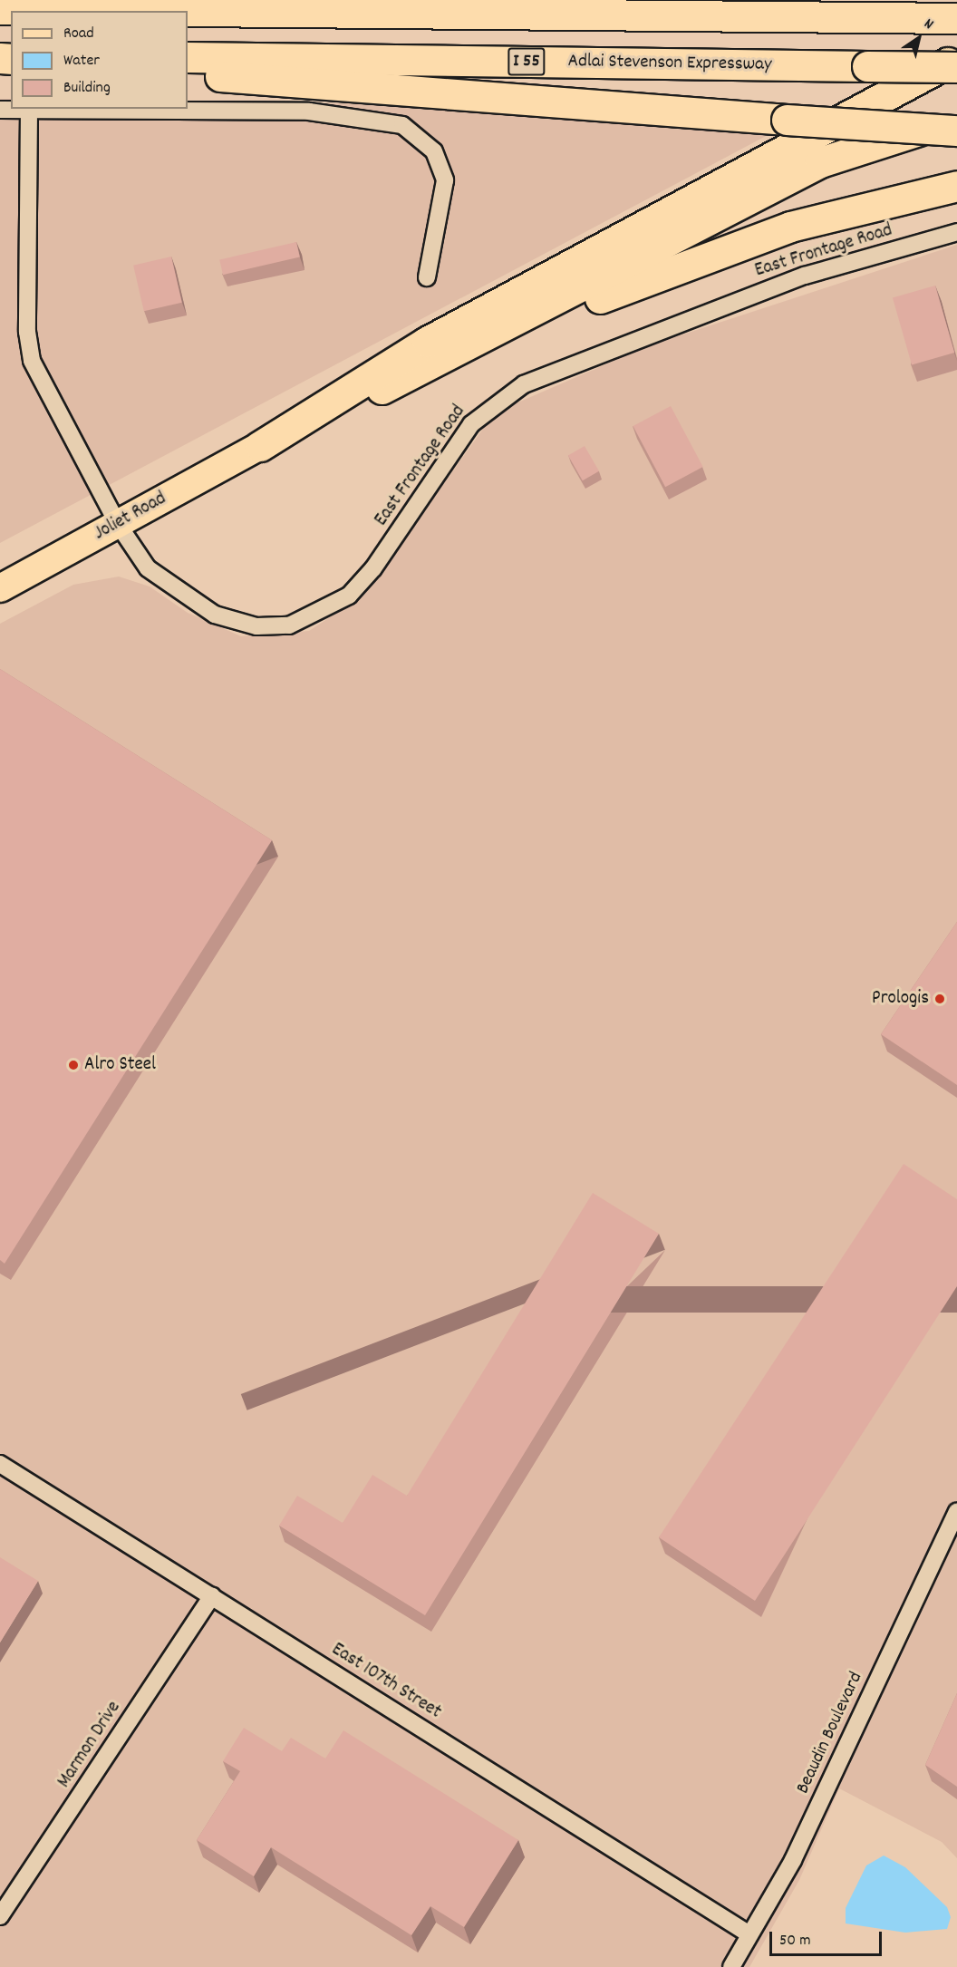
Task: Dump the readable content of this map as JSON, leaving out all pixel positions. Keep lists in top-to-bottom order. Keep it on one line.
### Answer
{"streets":{"highway":["I 55","Adlai Stevenson Expressway"],"main road":["Joliet Road"],"street":["East Frontage Road","East 107th Street","Beaudin Boulevard","Marmon Drive"]},"crossings":[["East Frontage Road","Joliet Road"],["East 107th Street","Beaudin Boulevard"],["East 107th Street","Marmon Drive"]],"places":["Prologis","Alro Steel"],"legend":["Road","Water","Building"],"scale_bar":"50 m","north":"top right"}
